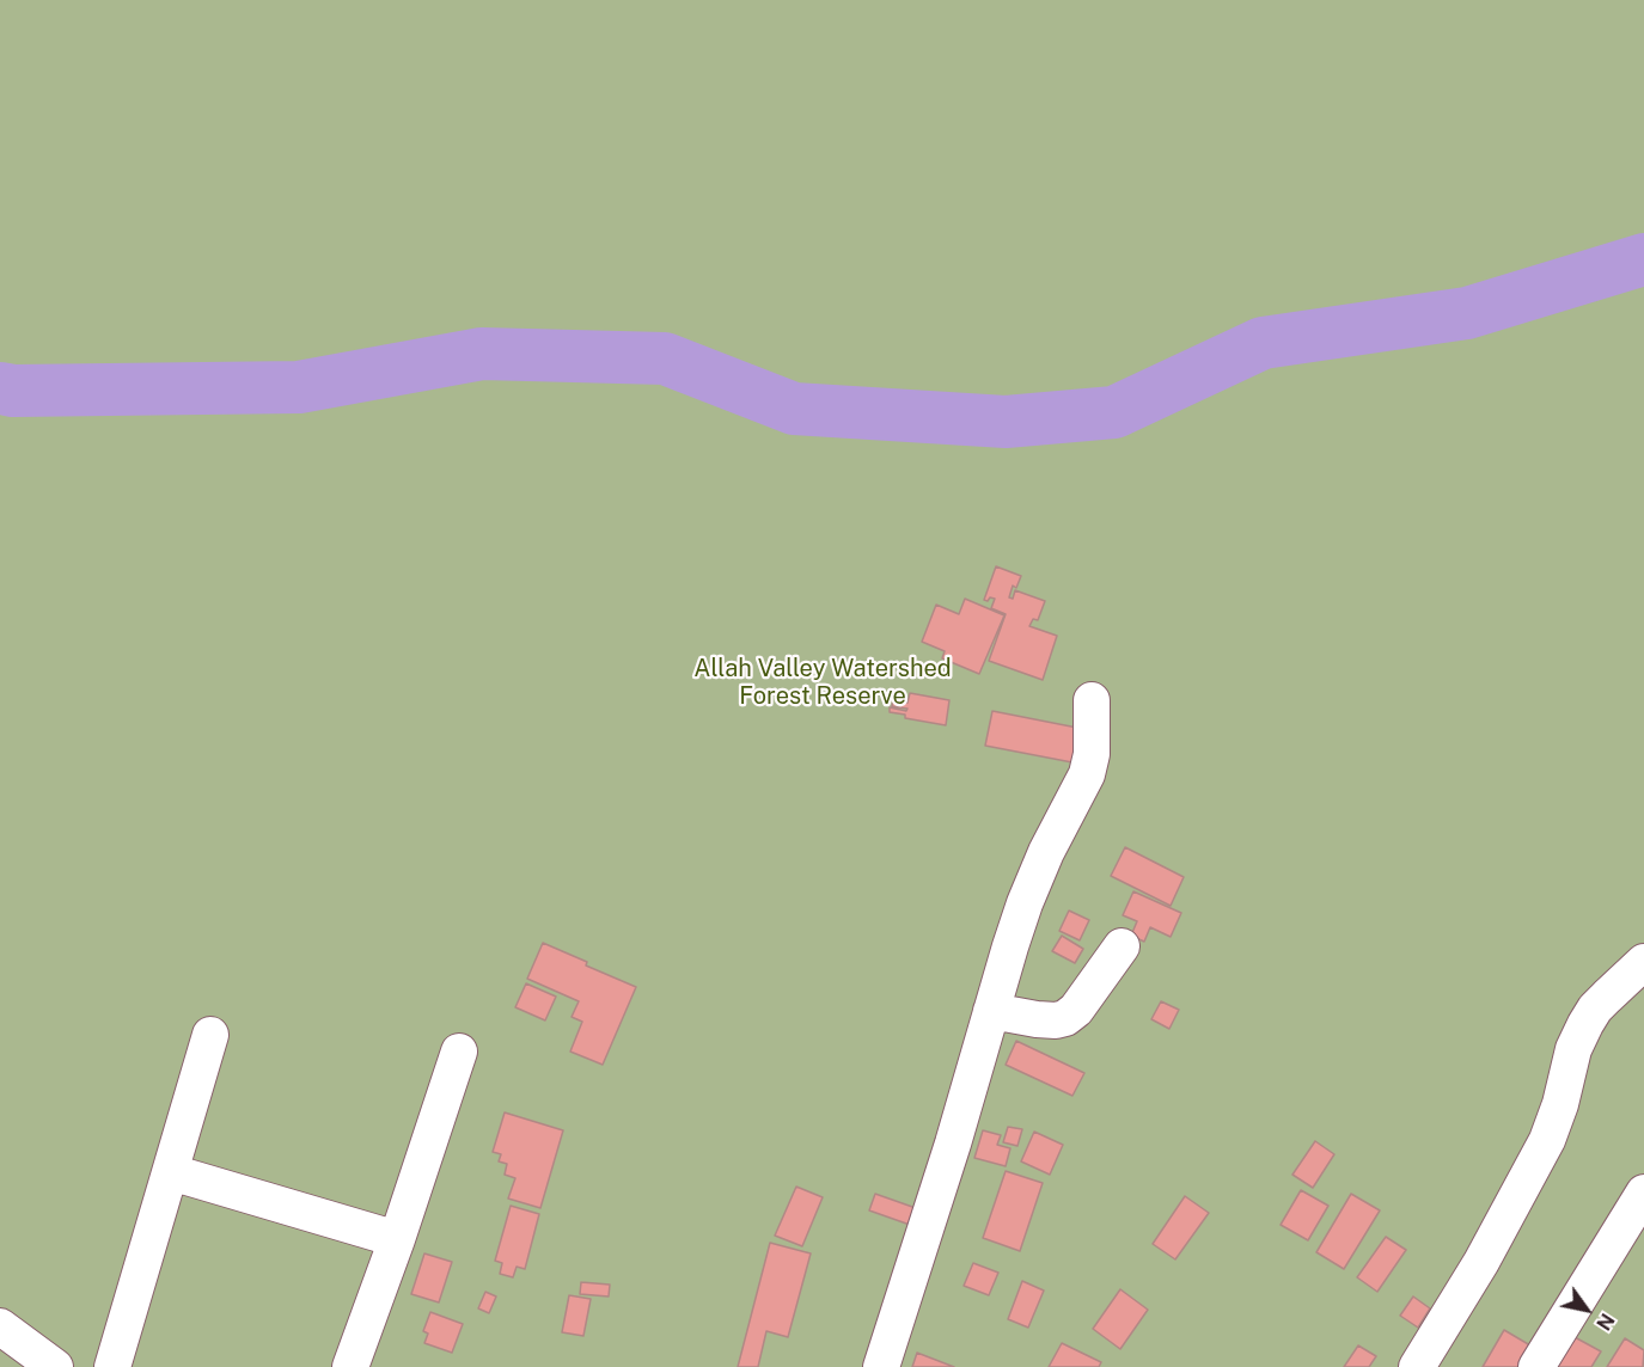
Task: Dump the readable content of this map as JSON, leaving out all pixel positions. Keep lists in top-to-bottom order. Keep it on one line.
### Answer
{"parks":["Allah Valley Watershed Forest Reserve"],"north":"bottom right"}
